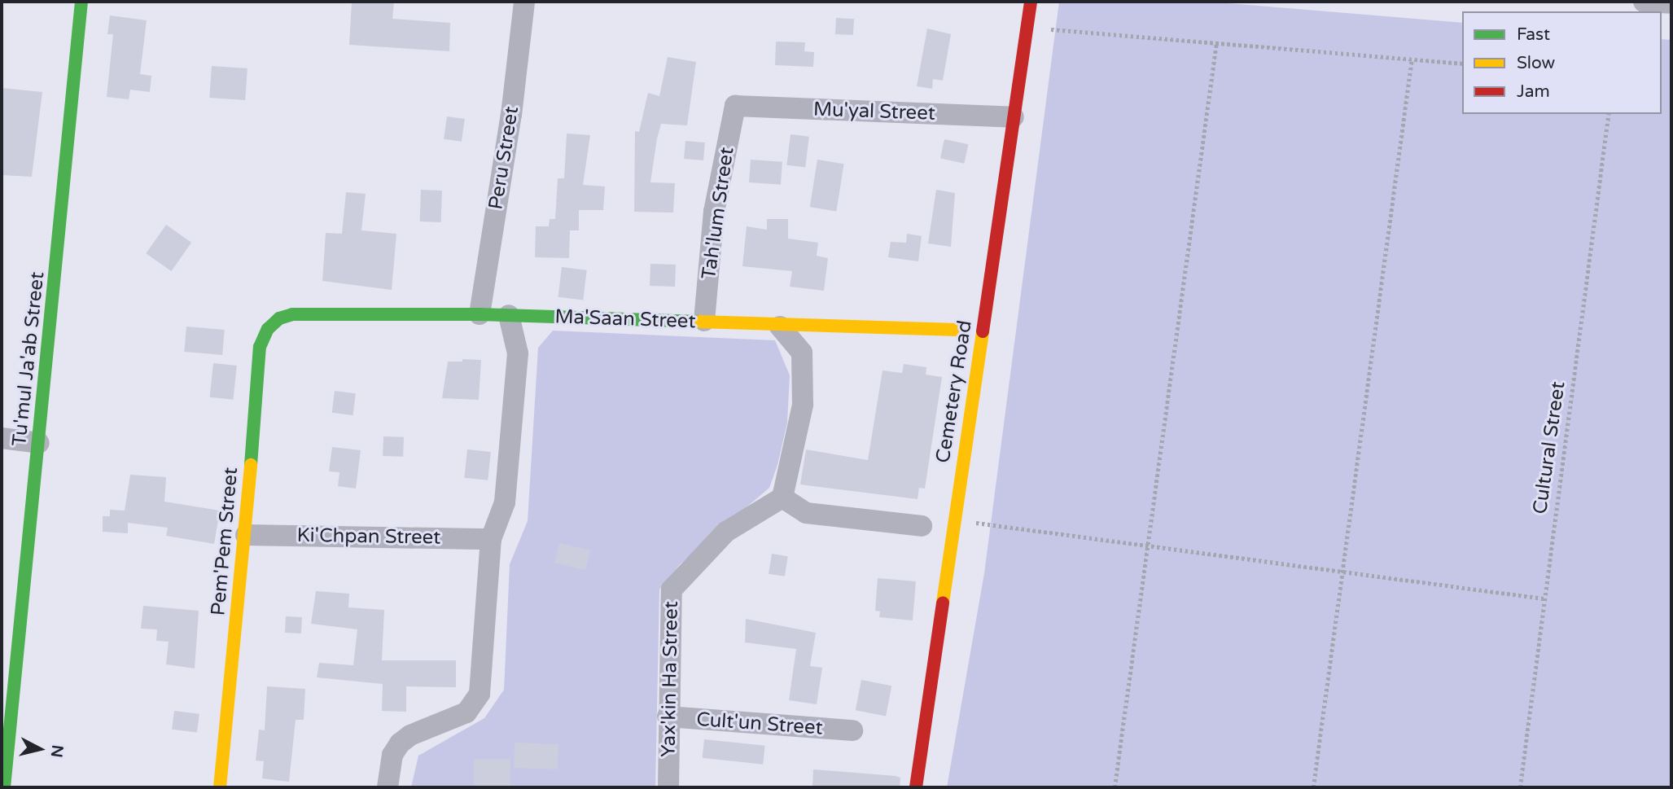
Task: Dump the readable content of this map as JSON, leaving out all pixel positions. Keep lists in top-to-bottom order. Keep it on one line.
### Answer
{"streets":{"street":["Mu'yal Street","Peru Street","Tah'lum Street","Ma'Saan Street","Tu'mul Ja'ab Street","Cemetery Road","Ki'Chpan Street","Pem'Pem Street","Yax'kin Ha Street","Cult'un Street"],"path":["Cultural Street"]},"crossings":[["Mu'yal Street","Tah'lum Street"],["Mu'yal Street","Cemetery Road"],["Peru Street","Ma'Saan Street"],["Tah'lum Street","Ma'Saan Street"],["Ma'Saan Street","Pem'Pem Street"],["Ki'Chpan Street","Pem'Pem Street"],["Yax'kin Ha Street","Cult'un Street"]],"legend":["Fast","Slow","Jam"],"north":"right"}
